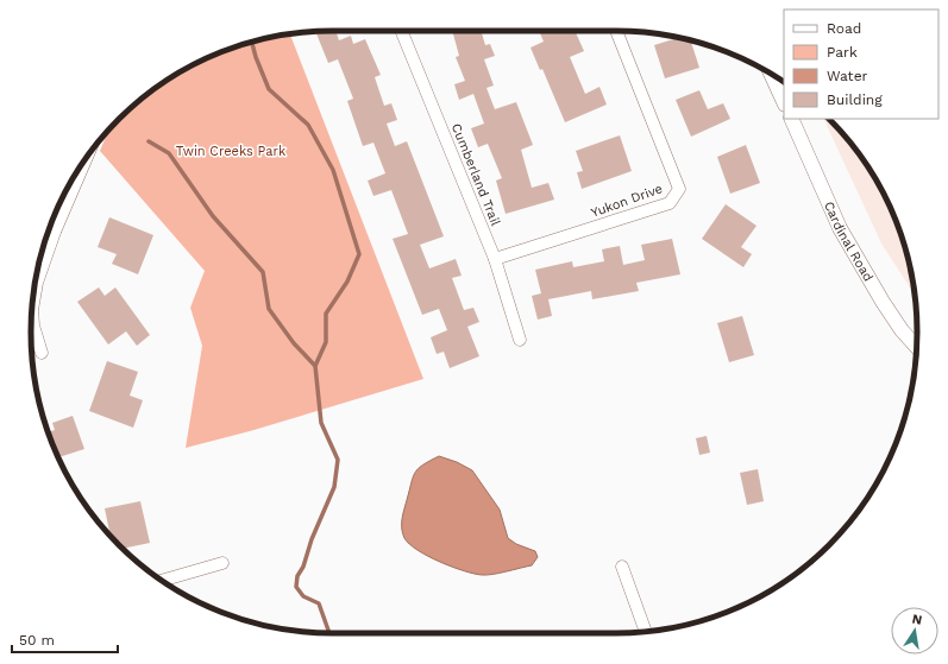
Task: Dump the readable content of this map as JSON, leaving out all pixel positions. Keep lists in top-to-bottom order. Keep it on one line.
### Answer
{"streets":{"street":["Cumberland Trail","Yukon Drive","Cardinal Road"]},"crossings":[["Cumberland Trail","Yukon Drive"]],"parks":["Twin Creeks Park"],"legend":["Road","Park","Water","Building"],"scale_bar":"50 m","north":"top"}
